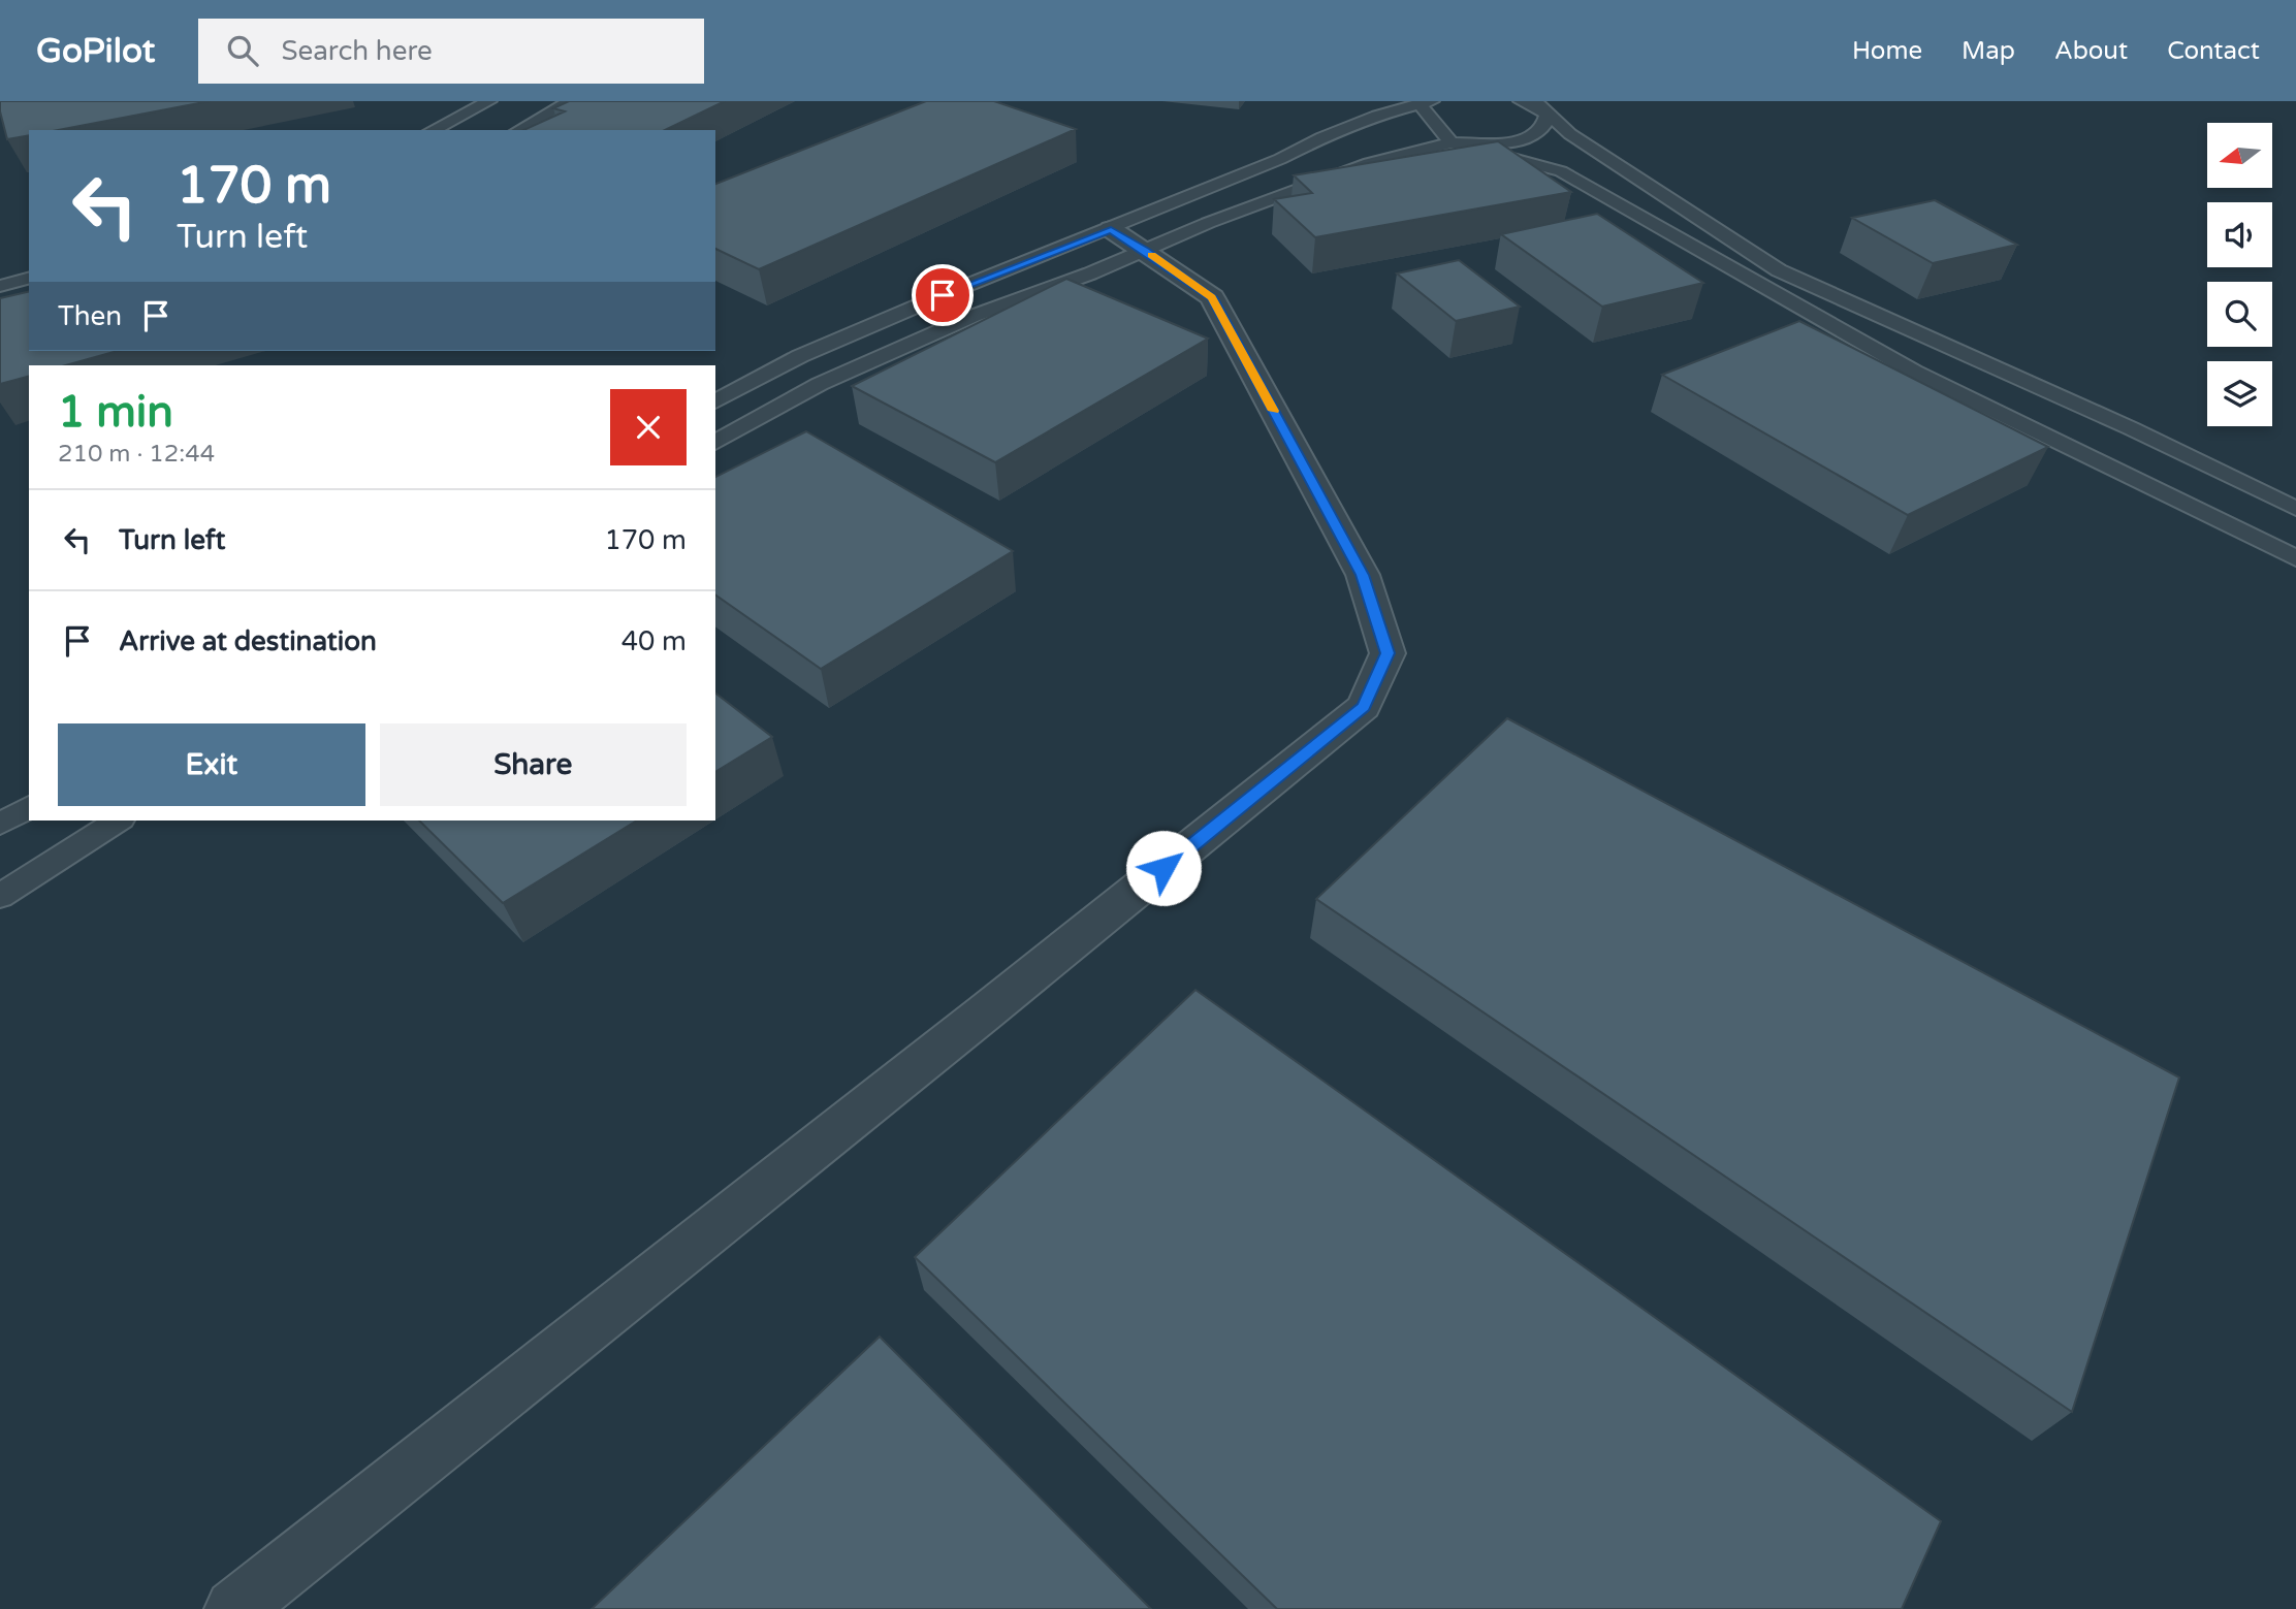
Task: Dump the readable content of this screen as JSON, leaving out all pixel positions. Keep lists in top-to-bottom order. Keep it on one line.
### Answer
{"north":"left","page":{"header":"GoPilot","search":"Search here","nav":["Home","Map","About","Contact"],"turn":["170 m","Turn left"],"then":"Then","heading":["1 min","210 m · 12:44"],"list":[{"name":"Turn left","value":"170 m"},{"name":"Arrive at destination","value":"40 m"}],"buttons":["Exit","Share"]}}
